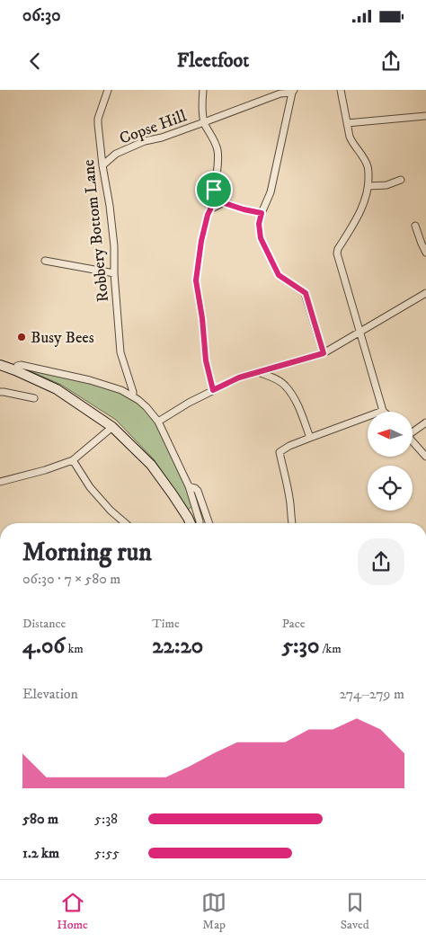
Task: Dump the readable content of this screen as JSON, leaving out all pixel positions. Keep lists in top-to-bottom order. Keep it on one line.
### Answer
{"streets":{"street":["Copse Hill","Robbery Bottom Lane"]},"crossings":[["Copse Hill","Robbery Bottom Lane"]],"places":["Busy Bees"],"north":"left","page":{"status":"06:30","header":"Fleetfoot","heading":["Morning run","06:30 · 7 × 580 m"],"stats":[["Distance","4.06 km"],["Time","22:20"],["Pace","5:30 /km"]],"chart":["Elevation","274–279 m"],"list":[{"name":"580 m","note":"5:38"},{"name":"1.2 km","note":"5:55"}],"tabs":["Home","Map","Saved"]}}
